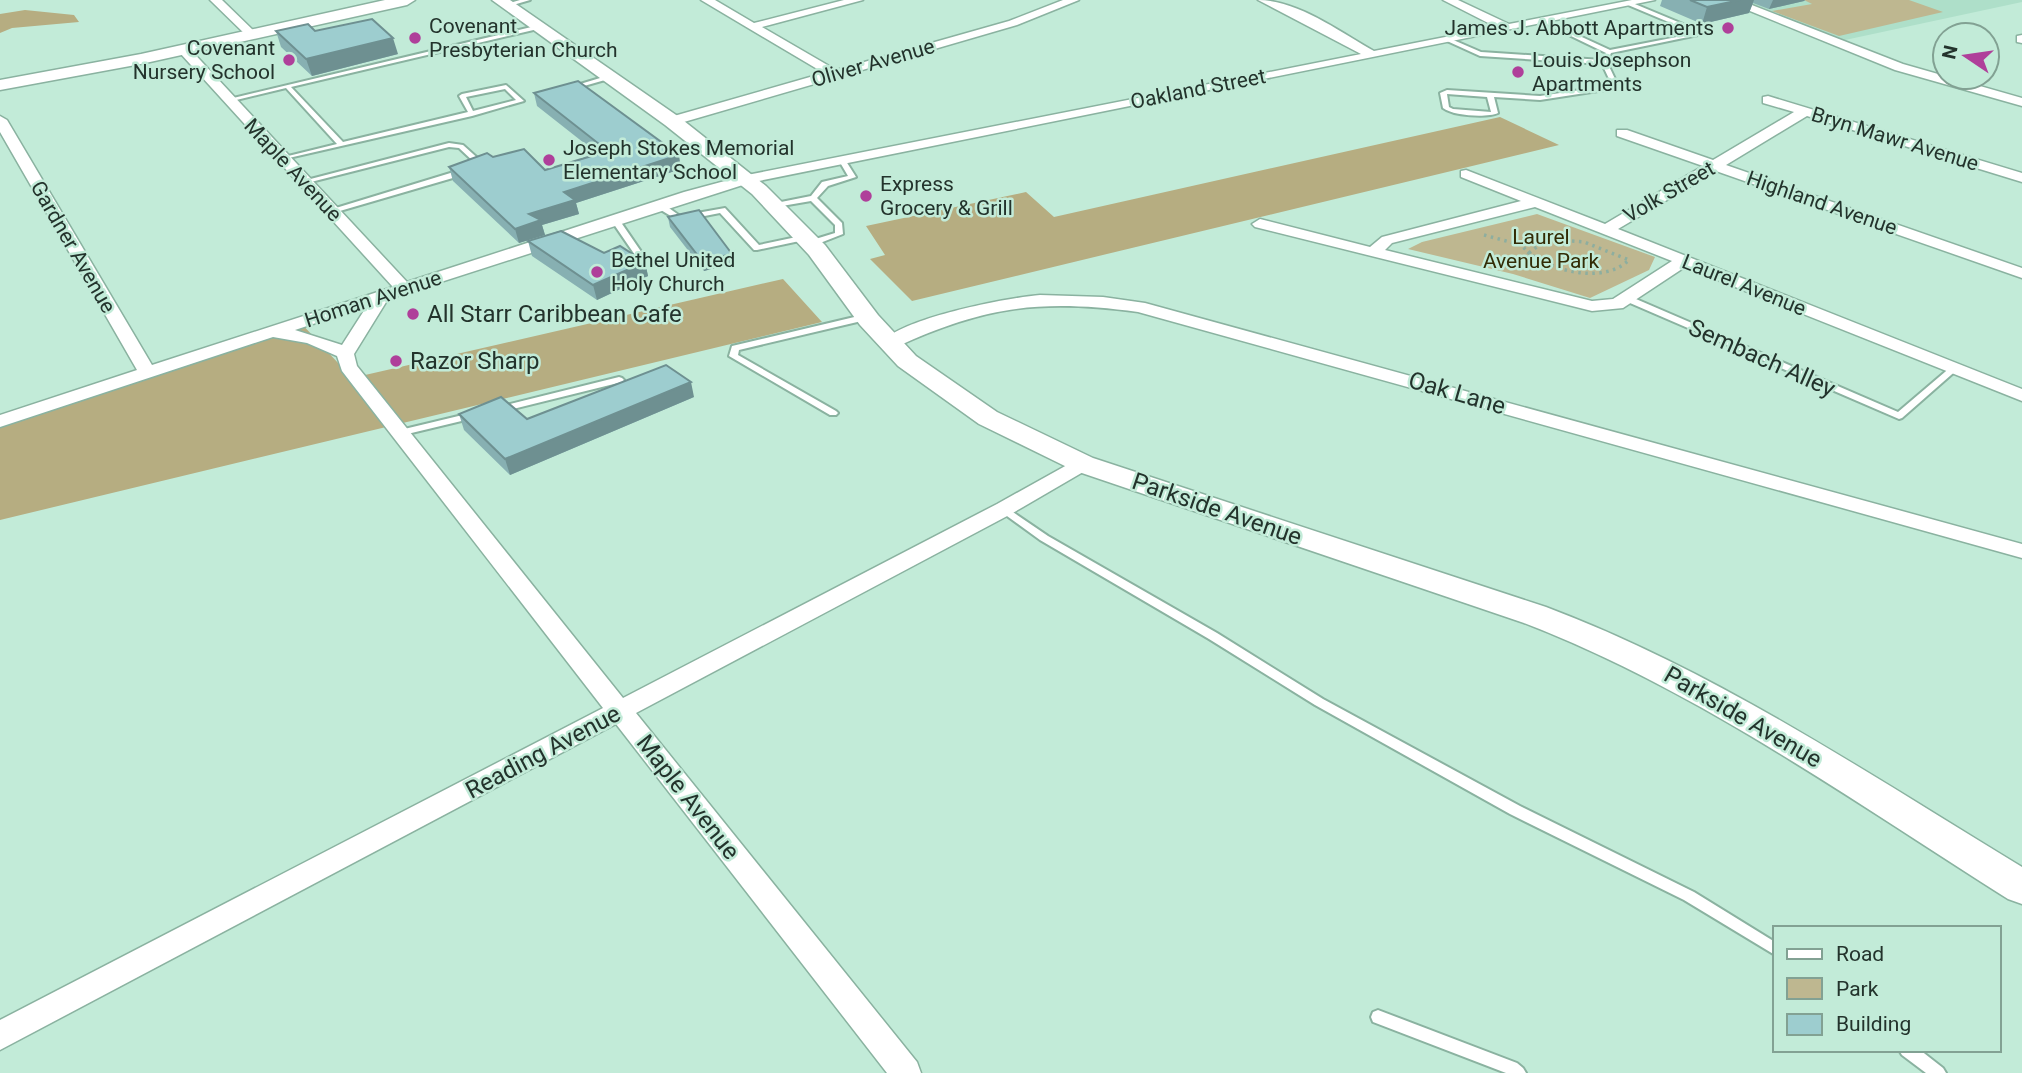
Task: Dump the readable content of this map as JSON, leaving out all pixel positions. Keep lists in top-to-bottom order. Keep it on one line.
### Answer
{"streets":{"main road":["Parkside Avenue"],"street":["Oliver Avenue","Oakland Street","Bryn Mawr Avenue","Maple Avenue","Volk Street","Highland Avenue","Gardner Avenue","Laurel Avenue","Homan Avenue","Oak Lane","Reading Avenue"],"lane":["Sembach Alley"]},"crossings":[["Oliver Avenue","Parkside Avenue"],["Oakland Street","Homan Avenue"],["Oakland Street","Parkside Avenue"],["Bryn Mawr Avenue","Volk Street"],["Maple Avenue","Homan Avenue"],["Maple Avenue","Reading Avenue"],["Volk Street","Highland Avenue"],["Volk Street","Laurel Avenue"],["Gardner Avenue","Homan Avenue"],["Laurel Avenue","Sembach Alley"],["Homan Avenue","Parkside Avenue"],["Oak Lane","Parkside Avenue"],["Parkside Avenue","Reading Avenue"]],"parks":["Laurel Avenue Park"],"places":["James J. Abbott Apartments","Covenant Presbyterian Church","Covenant Nursery School","Louis Josephson Apartments","Joseph Stokes Memorial Elementary School","Express Grocery & Grill","Bethel United Holy Church","All Starr Caribbean Cafe","Razor Sharp"],"legend":["Road","Park","Building"],"north":"left"}
